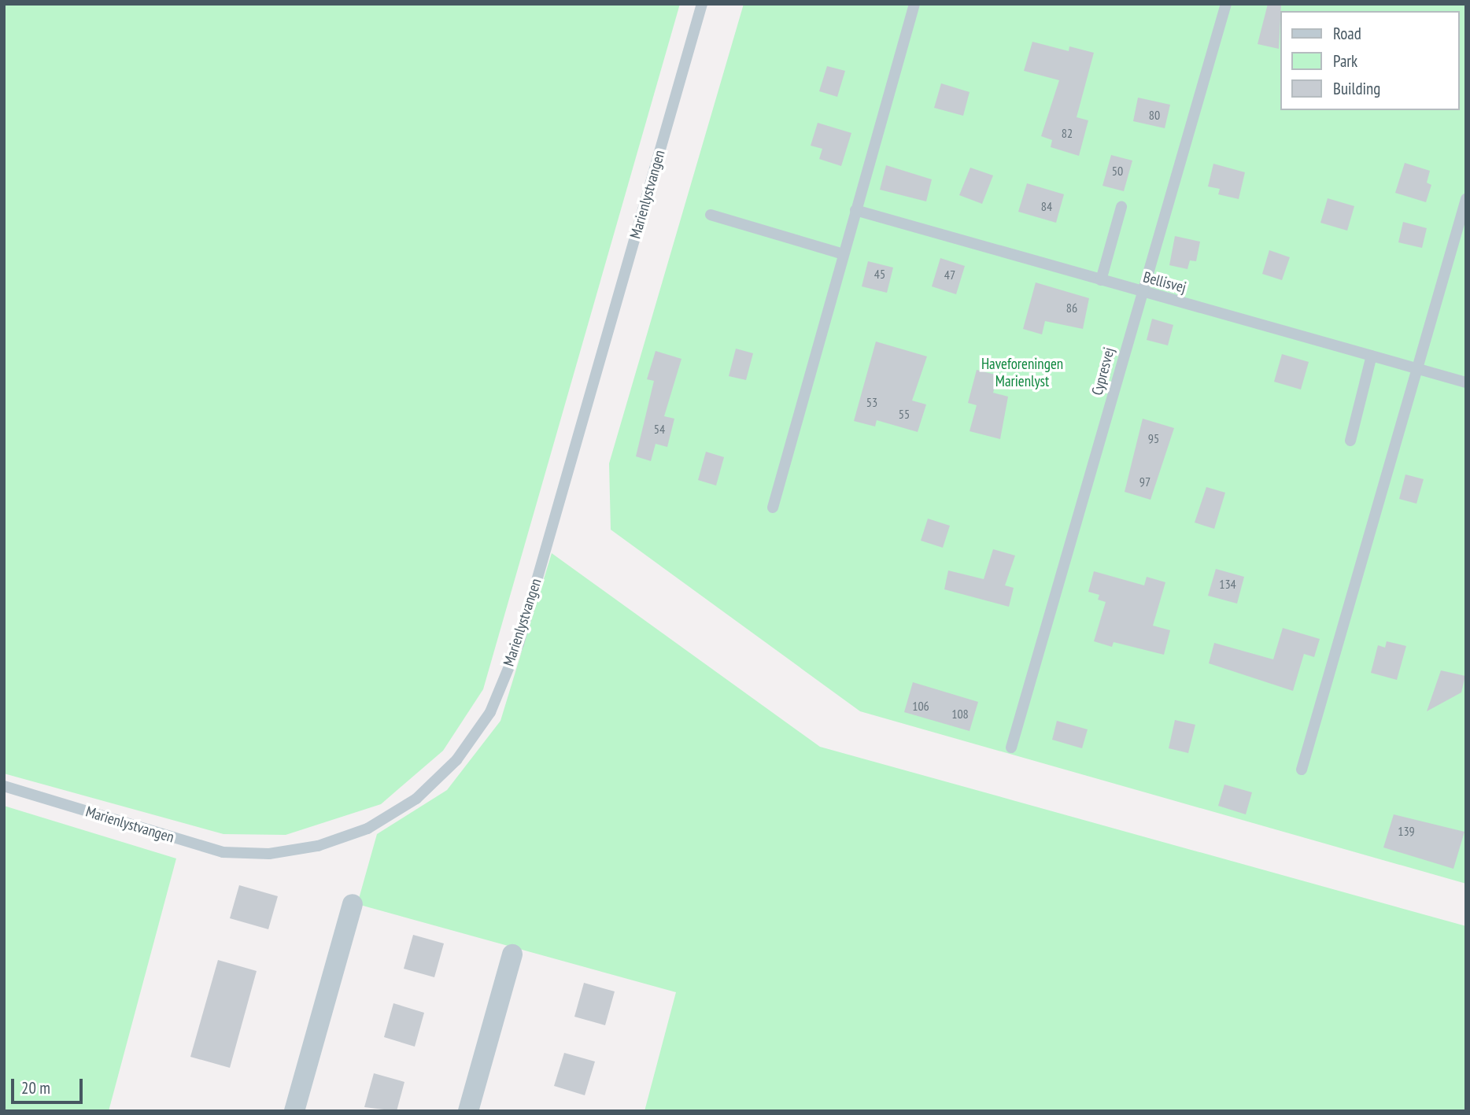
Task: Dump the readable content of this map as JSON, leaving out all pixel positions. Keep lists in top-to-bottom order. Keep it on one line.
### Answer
{"streets":{"lane":["Marienlystvangen","Bellisvej","Cypresvej"]},"crossings":[["Bellisvej","Cypresvej"]],"parks":["Haveforeningen Marienlyst"],"house_numbers":["80","82","50","84","45","47","86","53","55","54","95","97","134","106","108","139"],"legend":["Road","Park","Building"],"scale_bar":"20 m"}
